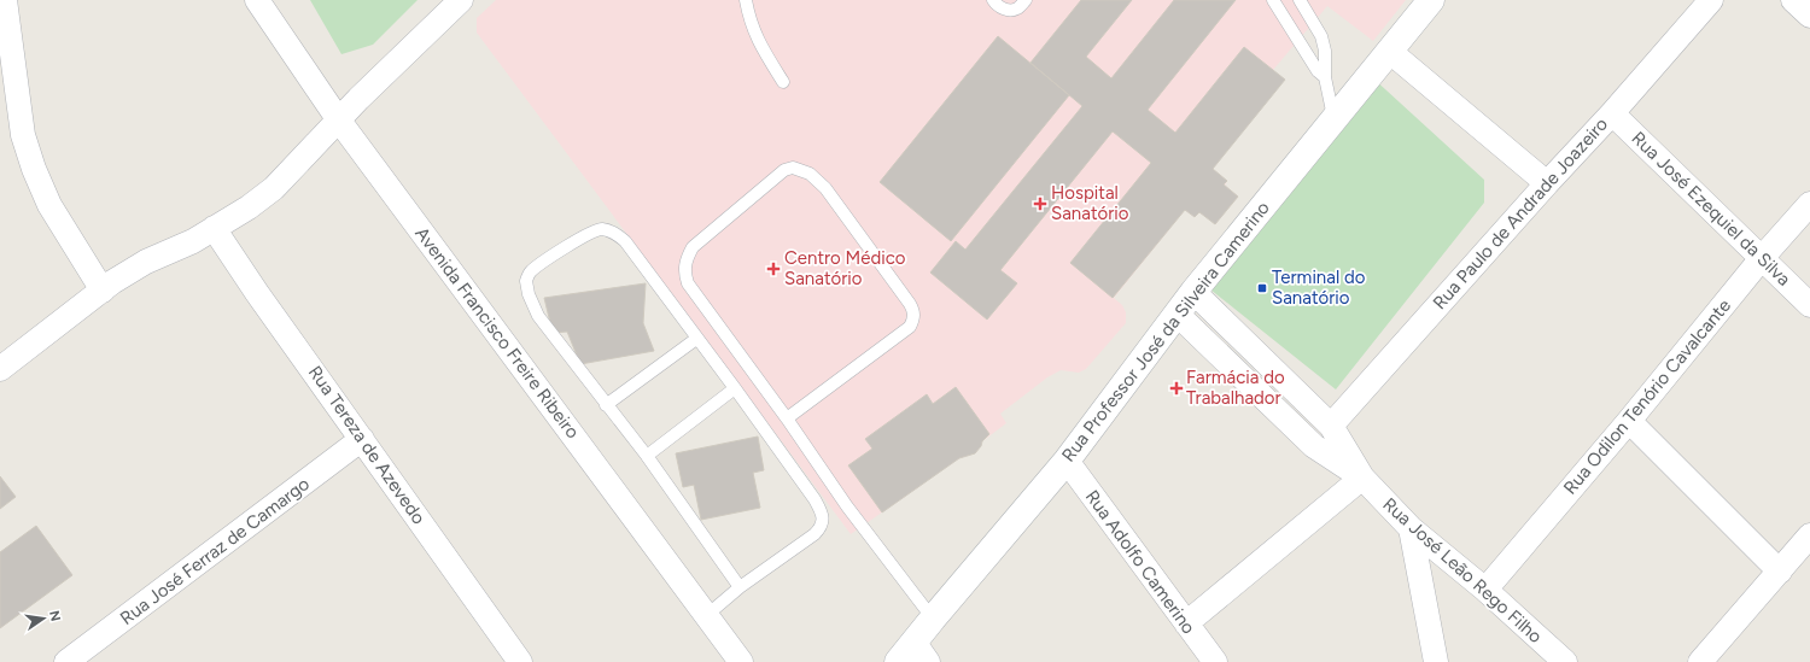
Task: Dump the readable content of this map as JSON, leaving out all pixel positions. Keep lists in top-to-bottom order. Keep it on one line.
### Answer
{"streets":{"street":["Rua José Ezequiel da Silva","Rua Paulo de Andrade Joazeiro","Rua Professor José da Silveira Camerino","Avenida Francisco Freire Ribeiro","Rua Odilon Tenório Cavalcante","Rua Tereza de Azevedo","Rua José Ferraz de Camargo","Rua Adolfo Camerino","Rua José Leão Rego Filho"]},"crossings":[["Rua José Ezequiel da Silva","Rua Paulo de Andrade Joazeiro"],["Rua José Ezequiel da Silva","Rua Odilon Tenório Cavalcante"],["Rua Paulo de Andrade Joazeiro","Rua José Leão Rego Filho"],["Rua Professor José da Silveira Camerino","Rua Adolfo Camerino"],["Rua Professor José da Silveira Camerino","Rua José Leão Rego Filho"],["Rua Odilon Tenório Cavalcante","Rua José Leão Rego Filho"],["Rua Tereza de Azevedo","Rua José Ferraz de Camargo"]],"places":{"health":["Hospital Sanatório","Centro Médico Sanatório","Farmácia do Trabalhador"],"transit":["Terminal do Sanatório"]},"north":"right"}
